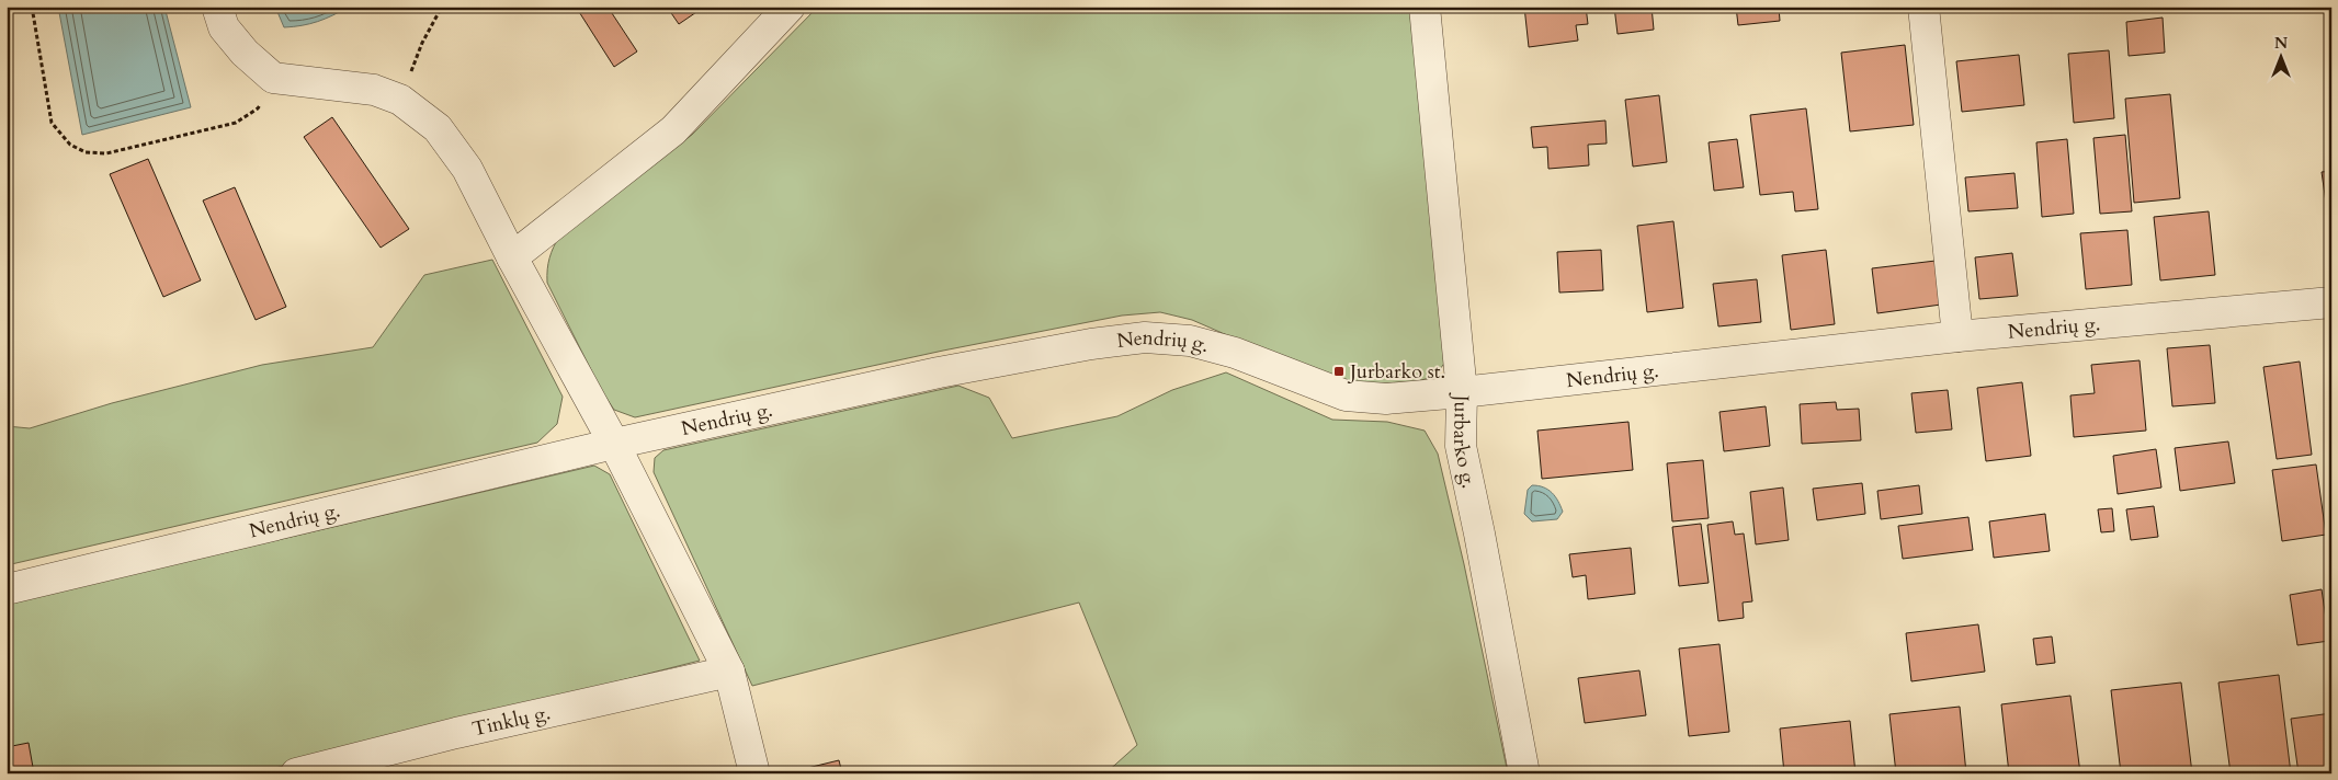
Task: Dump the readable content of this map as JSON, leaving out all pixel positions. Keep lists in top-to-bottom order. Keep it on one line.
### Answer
{"streets":{"street":["Nendrių g.","Jurbarko g.","Tinklų g."]},"crossings":[["Nendrių g.","Jurbarko g."]],"places":{"transit":["Jurbarko st."]},"north":"top"}
